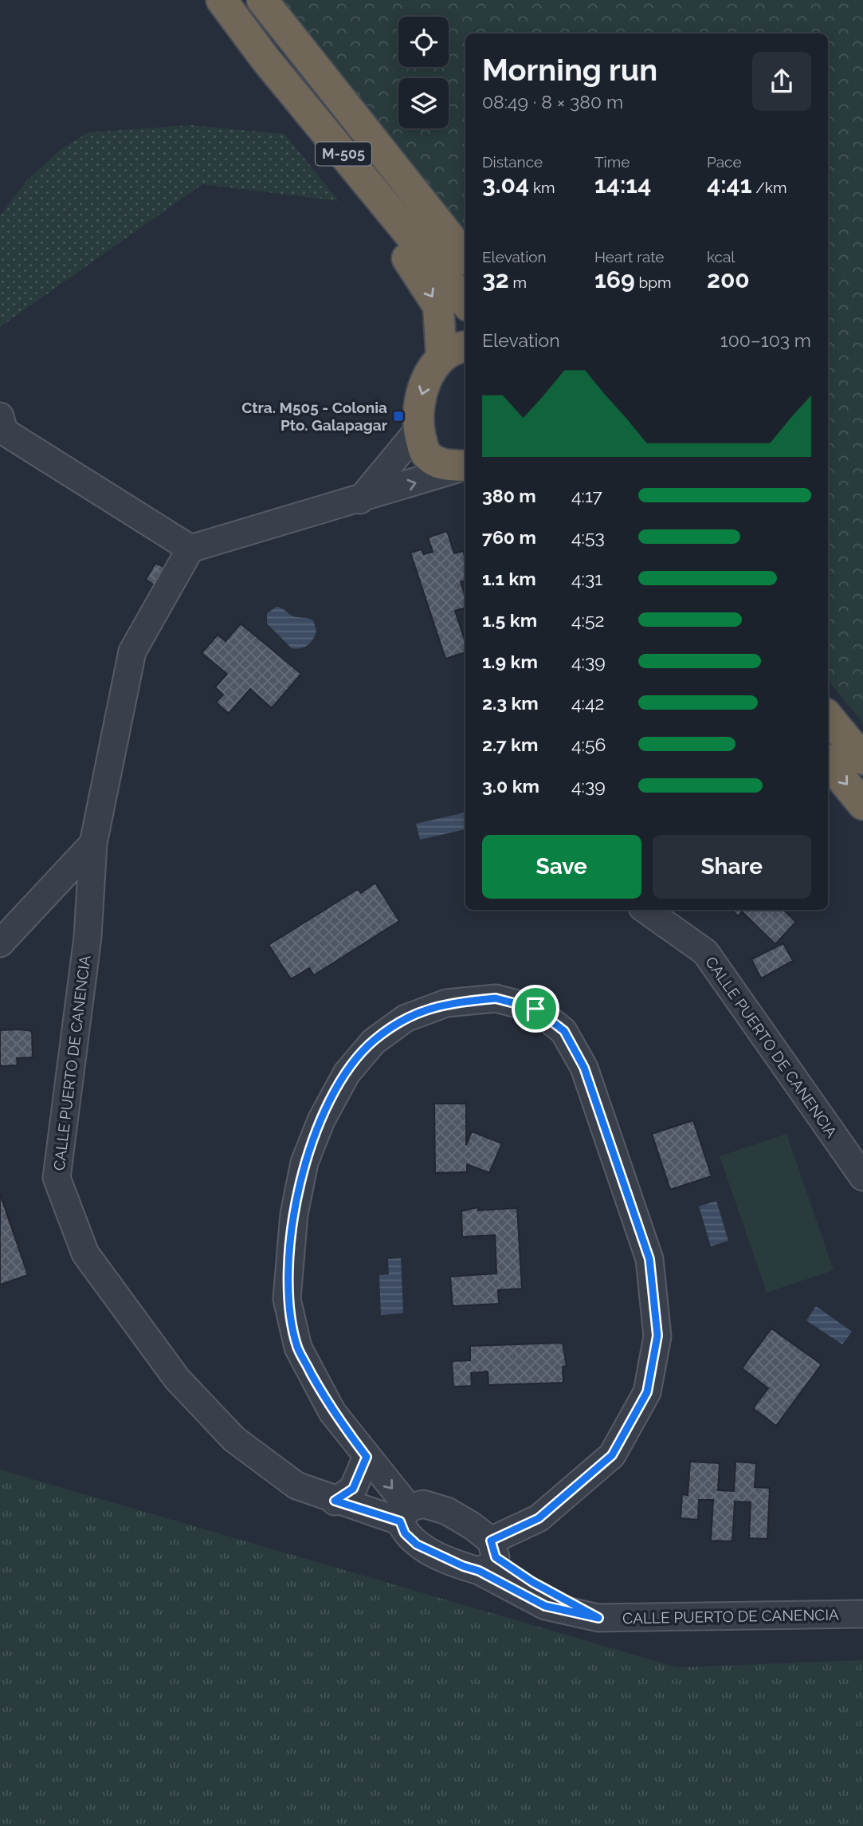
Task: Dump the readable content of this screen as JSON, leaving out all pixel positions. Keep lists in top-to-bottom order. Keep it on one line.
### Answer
{"streets":{"highway":["M-505"],"street":["CALLE PUERTO DE CANENCIA"]},"places":{"transit":["Ctra. M505 - Colonia Pto. Galapagar"]},"page":{"heading":["Morning run","08:49 · 8 × 380 m"],"stats":[["Distance","3.04 km"],["Time","14:14"],["Pace","4:41 /km"],["Elevation","32 m"],["Heart rate","169 bpm"],["kcal","200"]],"chart":["Elevation","100–103 m"],"list":[{"name":"380 m","note":"4:17"},{"name":"760 m","note":"4:53"},{"name":"1.1 km","note":"4:31"},{"name":"1.5 km","note":"4:52"},{"name":"1.9 km","note":"4:39"},{"name":"2.3 km","note":"4:42"},{"name":"2.7 km","note":"4:56"},{"name":"3.0 km","note":"4:39"}],"buttons":["Save","Share"]}}
